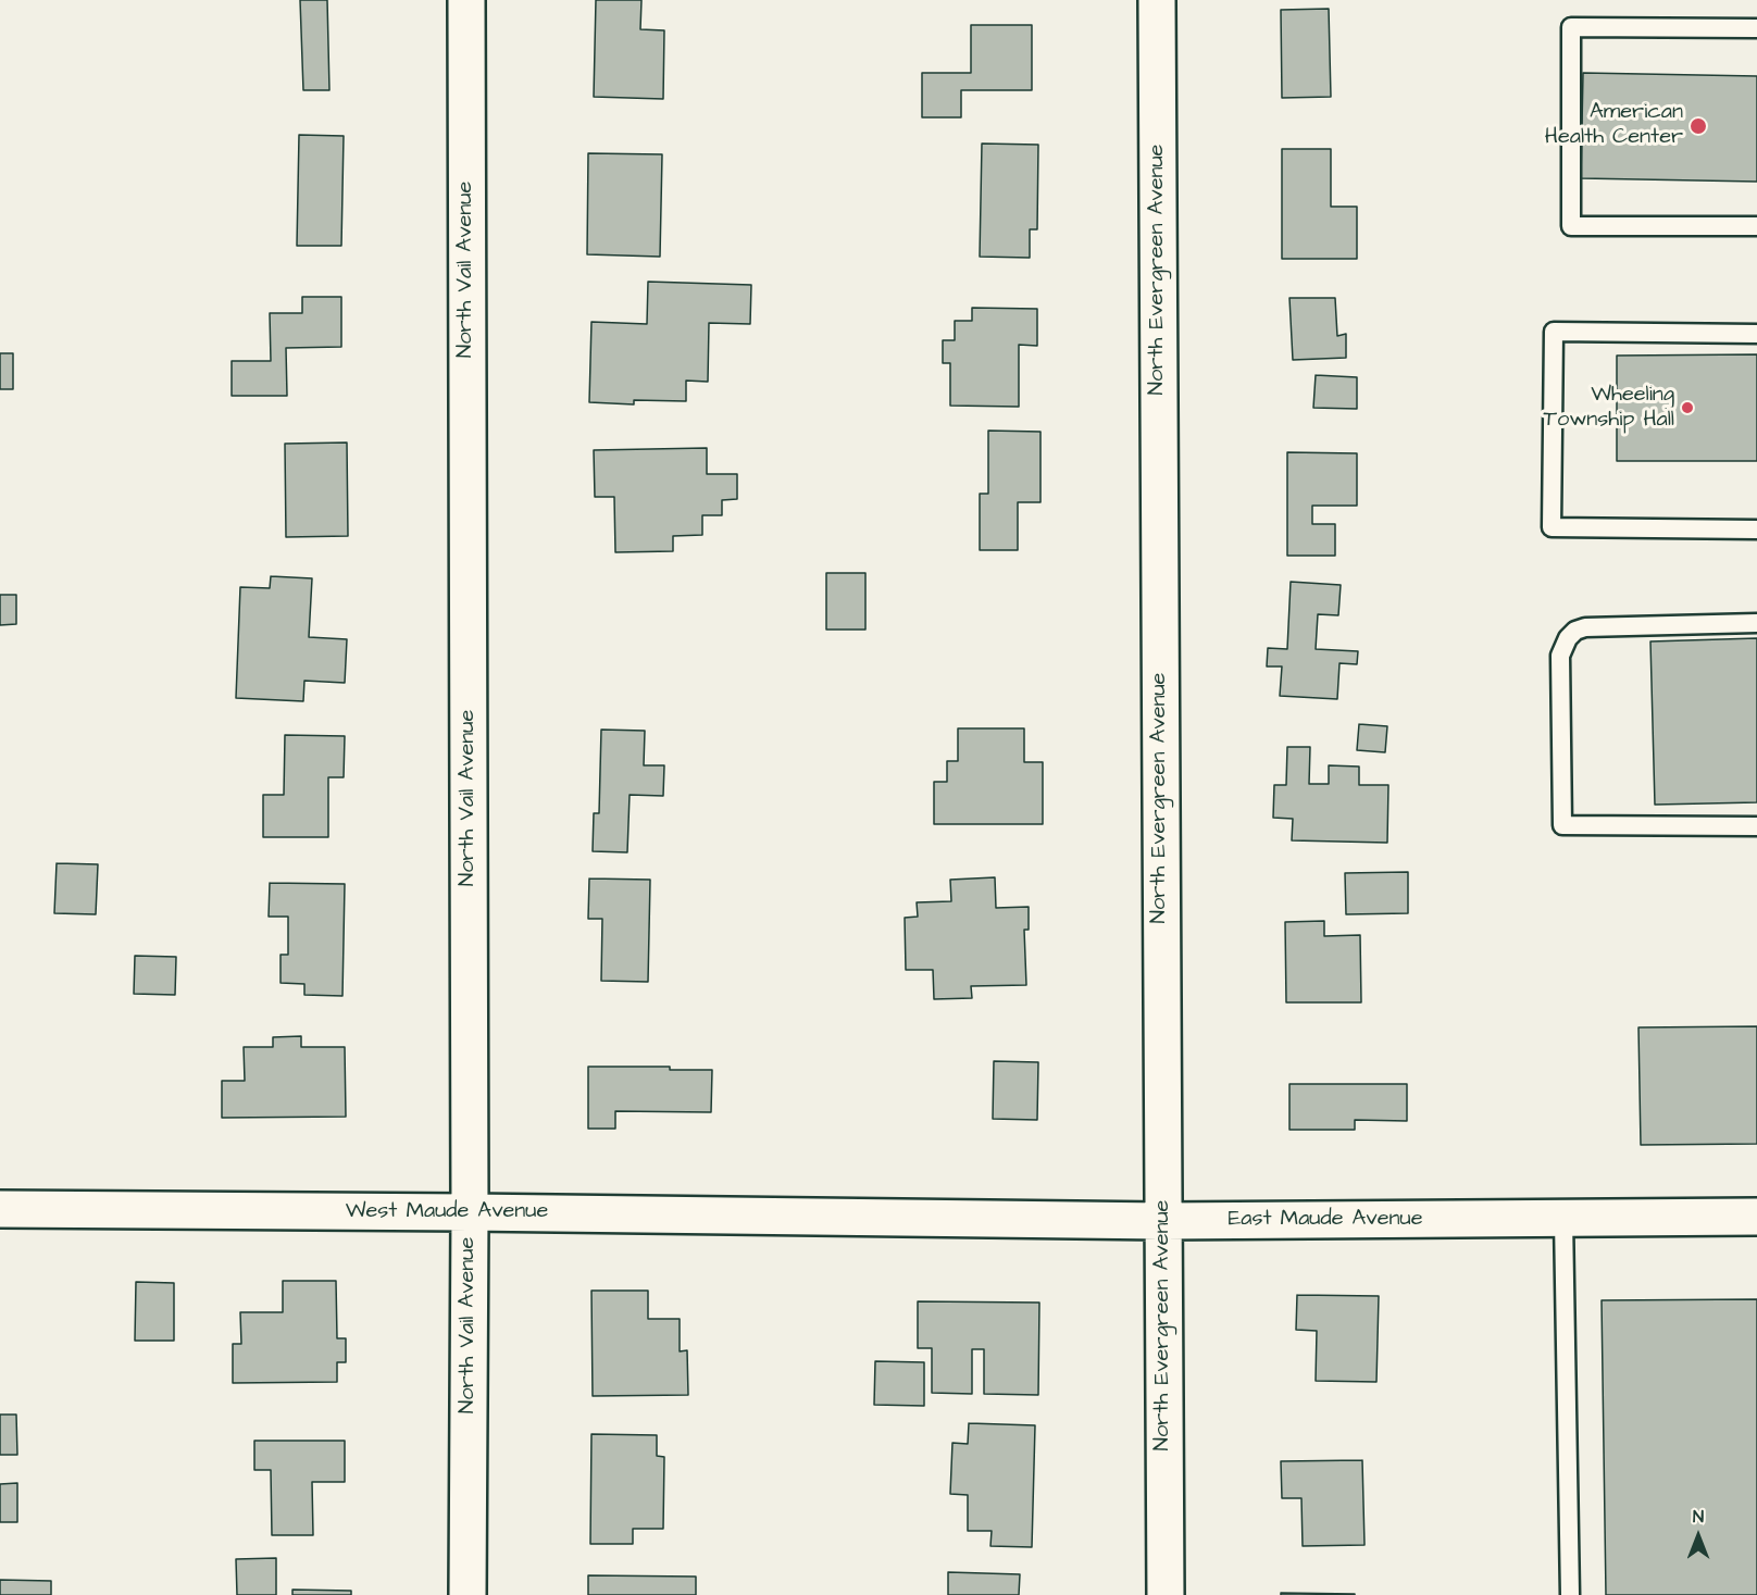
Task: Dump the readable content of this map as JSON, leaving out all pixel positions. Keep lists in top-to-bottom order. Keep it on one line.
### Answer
{"streets":{"street":["North Vail Avenue","North Evergreen Avenue","West Maude Avenue","East Maude Avenue"]},"crossings":[["North Vail Avenue","West Maude Avenue"],["North Evergreen Avenue","East Maude Avenue"],["West Maude Avenue","East Maude Avenue"]],"places":["American Health Center","Wheeling Township Hall"],"north":"top"}
